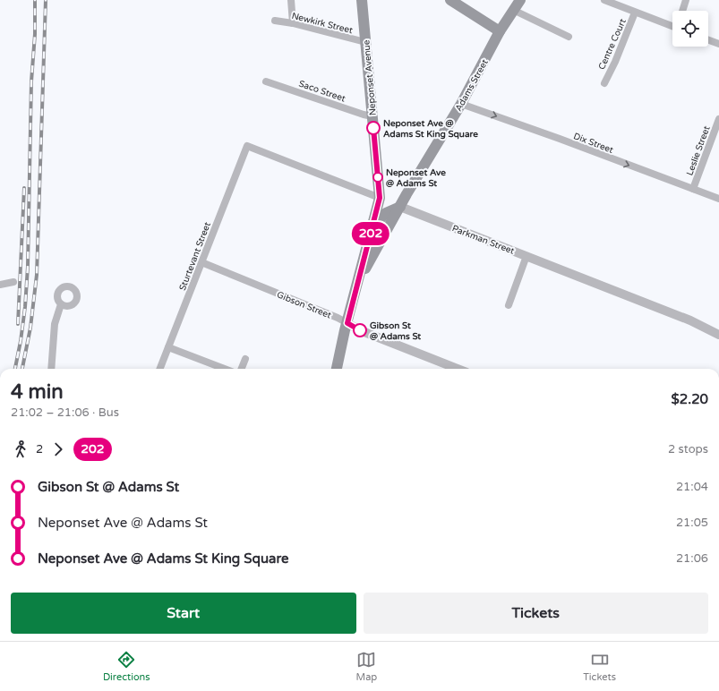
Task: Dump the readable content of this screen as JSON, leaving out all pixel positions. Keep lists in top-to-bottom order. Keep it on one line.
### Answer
{"streets":{"main road":["Neponset Avenue","Adams Street","Parkman Street"],"street":["Newkirk Street","Centre Court","Saco Street","Dix Street","Leslie Street","Sturtevant Street","Gibson Street"]},"crossings":[["Newkirk Street","Neponset Avenue"],["Neponset Avenue","Adams Street"],["Neponset Avenue","Saco Street"],["Neponset Avenue","Parkman Street"],["Adams Street","Dix Street"],["Adams Street","Parkman Street"],["Adams Street","Gibson Street"],["Dix Street","Leslie Street"],["Parkman Street","Sturtevant Street"],["Sturtevant Street","Gibson Street"]],"one_way":["Dix Street"],"places":["Neponset Ave @ Adams St King Square","Neponset Ave @ Adams St","Gibson St @ Adams St"],"lines":["bus line 202"],"page":{"on_map":"202","heading":["4 min","21:02 – 21:06 · Bus","$2.20"],"legs":["2","202","2 stops"],"list":[{"name":"Gibson St @ Adams St","value":"21:04"},{"name":"Neponset Ave @ Adams St","value":"21:05"},{"name":"Neponset Ave @ Adams St King Square","value":"21:06"}],"buttons":["Start","Tickets"],"tabs":["Directions","Map","Tickets"]}}
